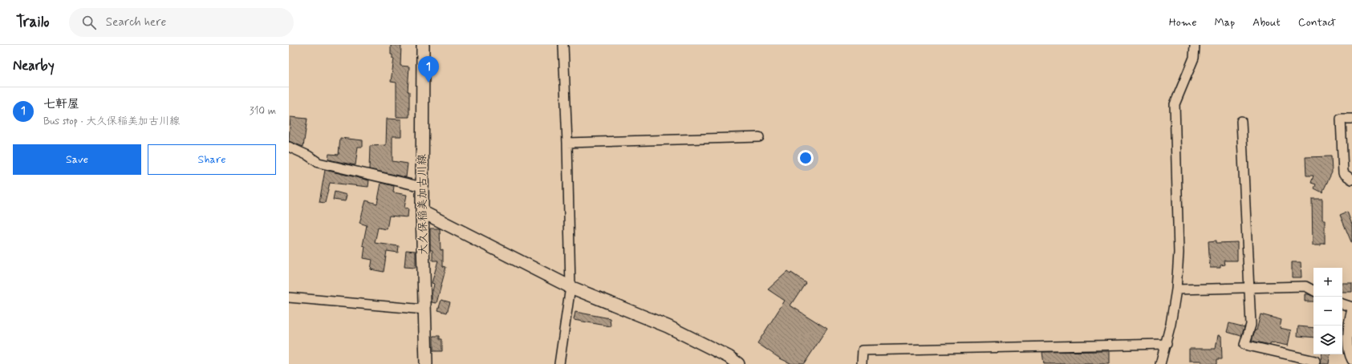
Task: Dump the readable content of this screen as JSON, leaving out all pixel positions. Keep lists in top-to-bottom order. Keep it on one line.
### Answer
{"streets":{"street":["大久保稲美加古川線"]},"page":{"header":"Trailo","search":"Search here","nav":["Home","Map","About","Contact"],"heading":"Nearby","pins":"1","list":[{"mark":"1","name":"七軒屋","note":"Bus stop · 大久保稲美加古川線","value":"310 m"}],"buttons":["Save","Share"],"map_buttons":["+","−"]}}
